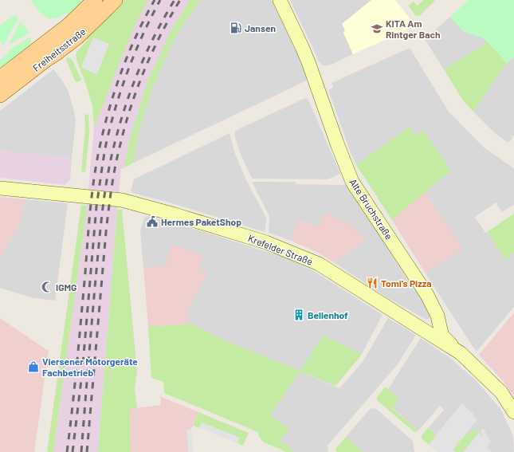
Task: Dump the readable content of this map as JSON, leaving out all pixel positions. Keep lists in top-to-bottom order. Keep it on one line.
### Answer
{"streets":{"main road":["Freiheitsstraße","Alte Bruchstraße","Krefelder Straße"]},"crossings":[["Alte Bruchstraße","Krefelder Straße"]],"places":{"fuel station":["Jansen"],"school or university":["KITA Am Rintger Bach"],"public building":["Hermes PaketShop"],"restaurant":["Tomi's Pizza"],"mosque":["IGMG"],"building":["Bellenhof"],"shop":["Viersener Motorgeräte Fachbetrieb"]}}
